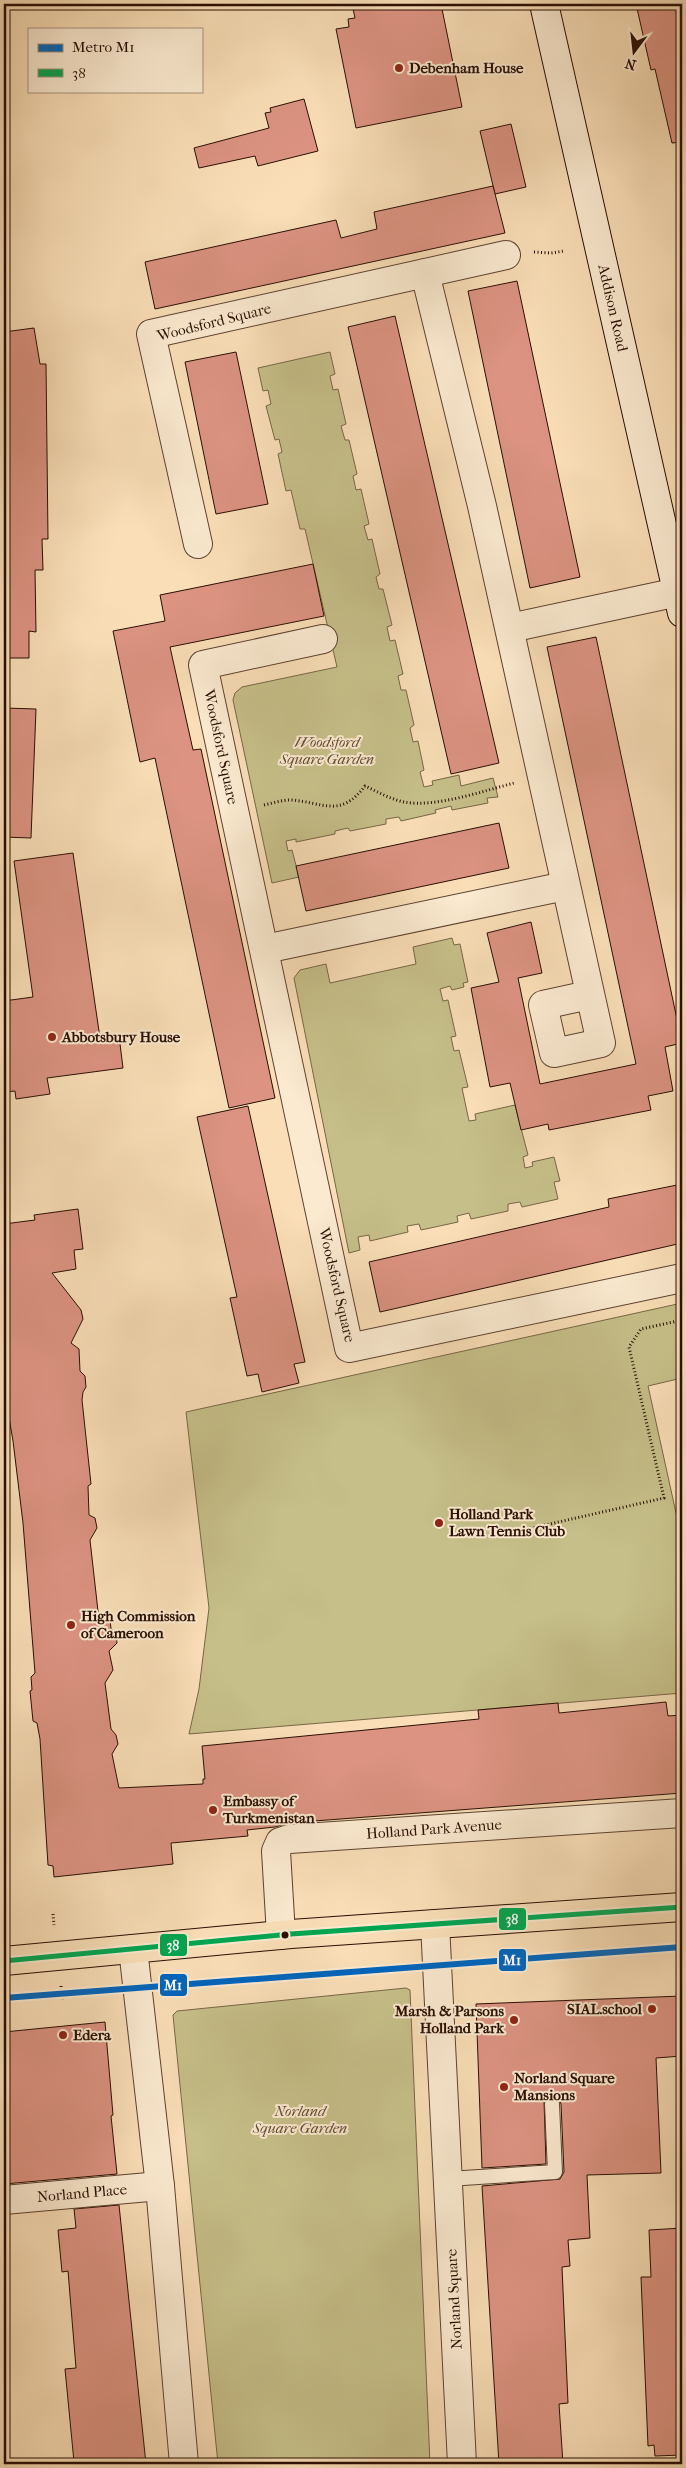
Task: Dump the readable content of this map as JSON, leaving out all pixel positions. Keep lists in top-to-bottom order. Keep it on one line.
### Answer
{"streets":{"street":["Addison Road","Woodsford Square","Holland Park Avenue","Norland Place","Norland Square"]},"parks":["Woodsford Square Garden","Norland Square Garden"],"places":["Debenham House","Abbotsbury House","Holland Park Lawn Tennis Club","High Commission of Cameroon","Embassy of Turkmenistan","SIAL.school","Marsh & Parsons Holland Park","Edera","Norland Square Mansions"],"lines":["transit line 38","metro line M1"],"legend":["Metro M1","38"],"north":"bottom"}
